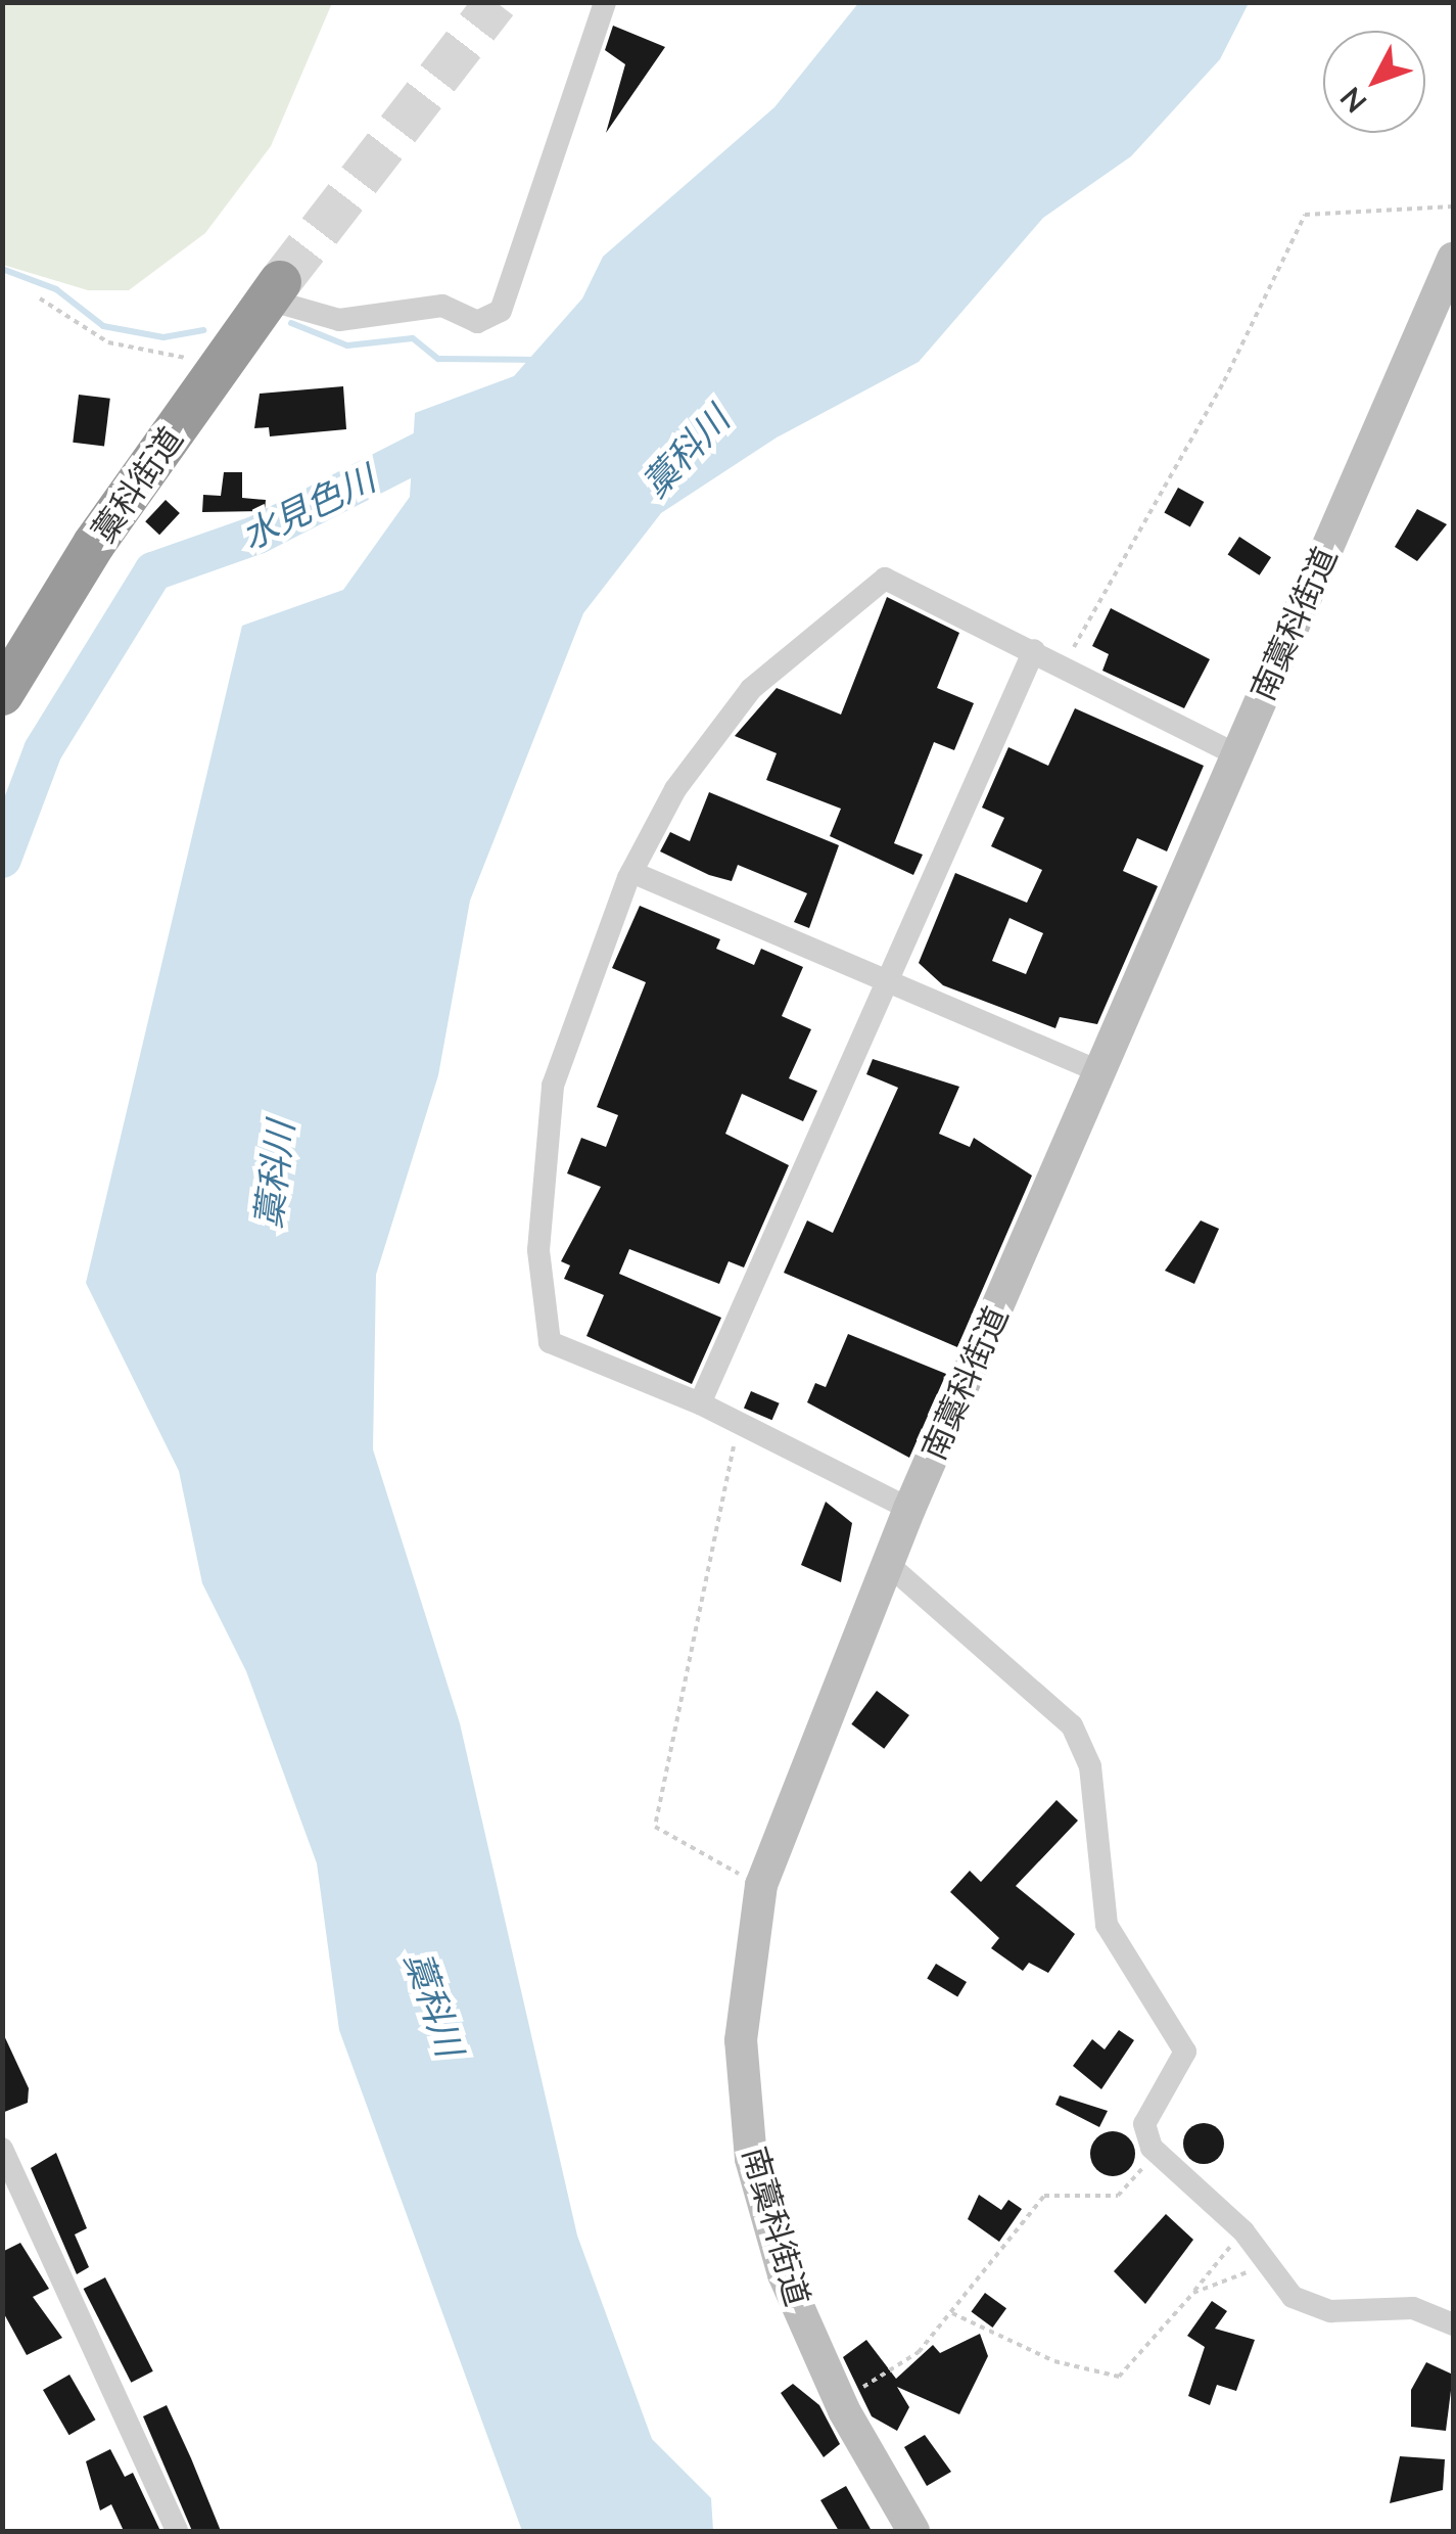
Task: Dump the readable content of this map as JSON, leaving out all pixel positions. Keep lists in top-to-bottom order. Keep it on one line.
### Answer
{"streets":{"highway":["藁科街道"],"main road":["南藁科街道"]},"water":["藁科川","水見色川"],"north":"bottom left"}
